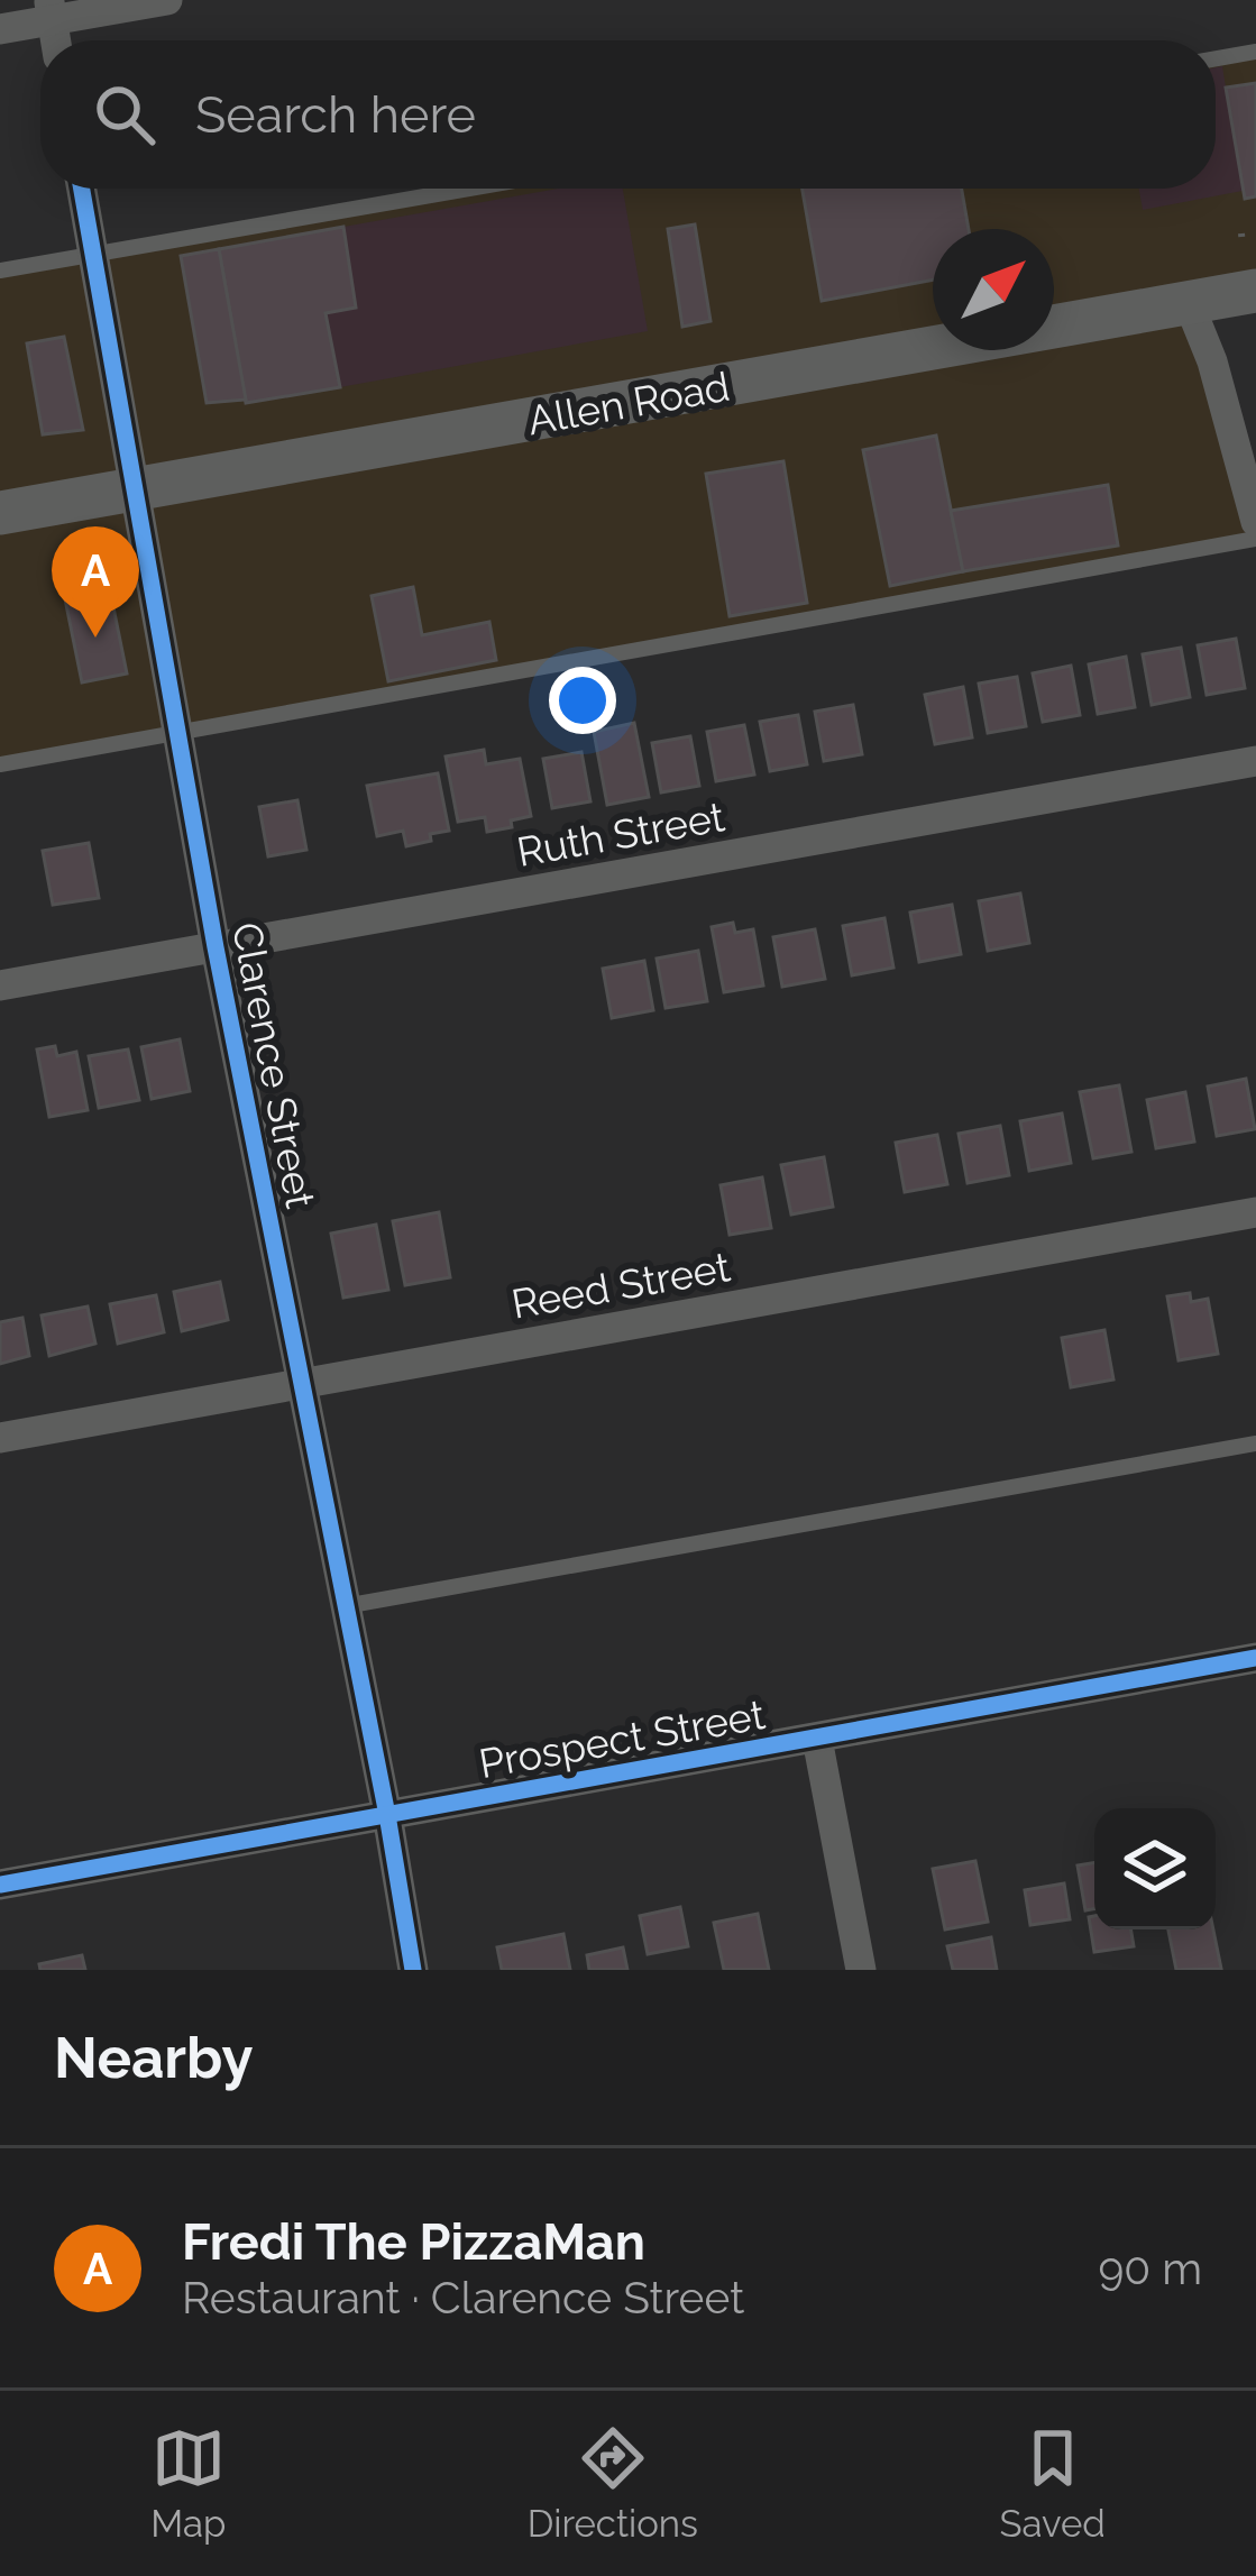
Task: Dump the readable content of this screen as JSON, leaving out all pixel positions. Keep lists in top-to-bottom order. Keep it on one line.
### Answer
{"streets":{"main road":["Allen Road"],"street":["Ruth Street","Clarence Street","Reed Street","Prospect Street"]},"crossings":[["Allen Road","Clarence Street"],["Ruth Street","Clarence Street"],["Clarence Street","Reed Street"],["Clarence Street","Prospect Street"]],"north":"top right","page":{"search":"Search here","pins":"A","heading":"Nearby","list":[{"mark":"A","name":"Fredi The PizzaMan","note":"Restaurant · Clarence Street","value":"90 m"}],"nav":["Map","Directions","Saved"]}}
